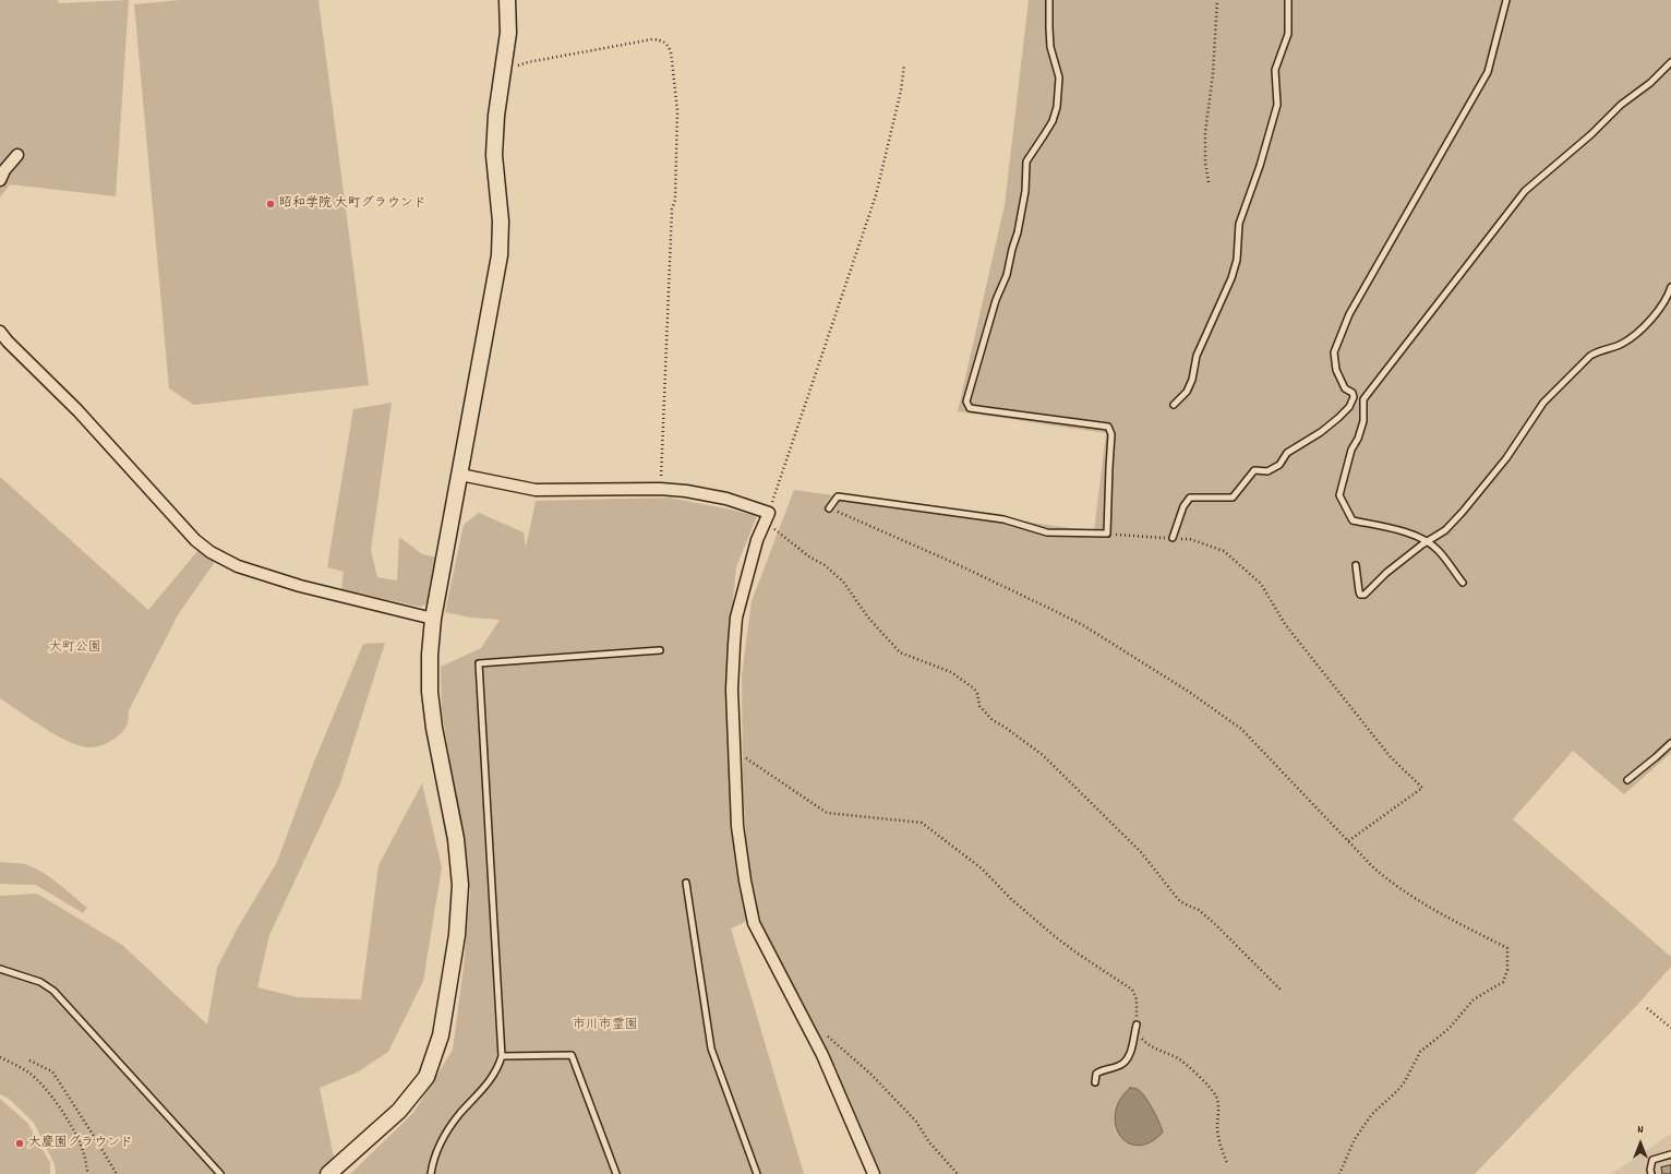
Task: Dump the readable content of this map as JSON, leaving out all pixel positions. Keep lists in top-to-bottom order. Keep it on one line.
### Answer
{"parks":["大町公園","市川市霊園"],"places":["昭和学院 大町グラウンド","大慶園グラウンド"],"north":"top"}
